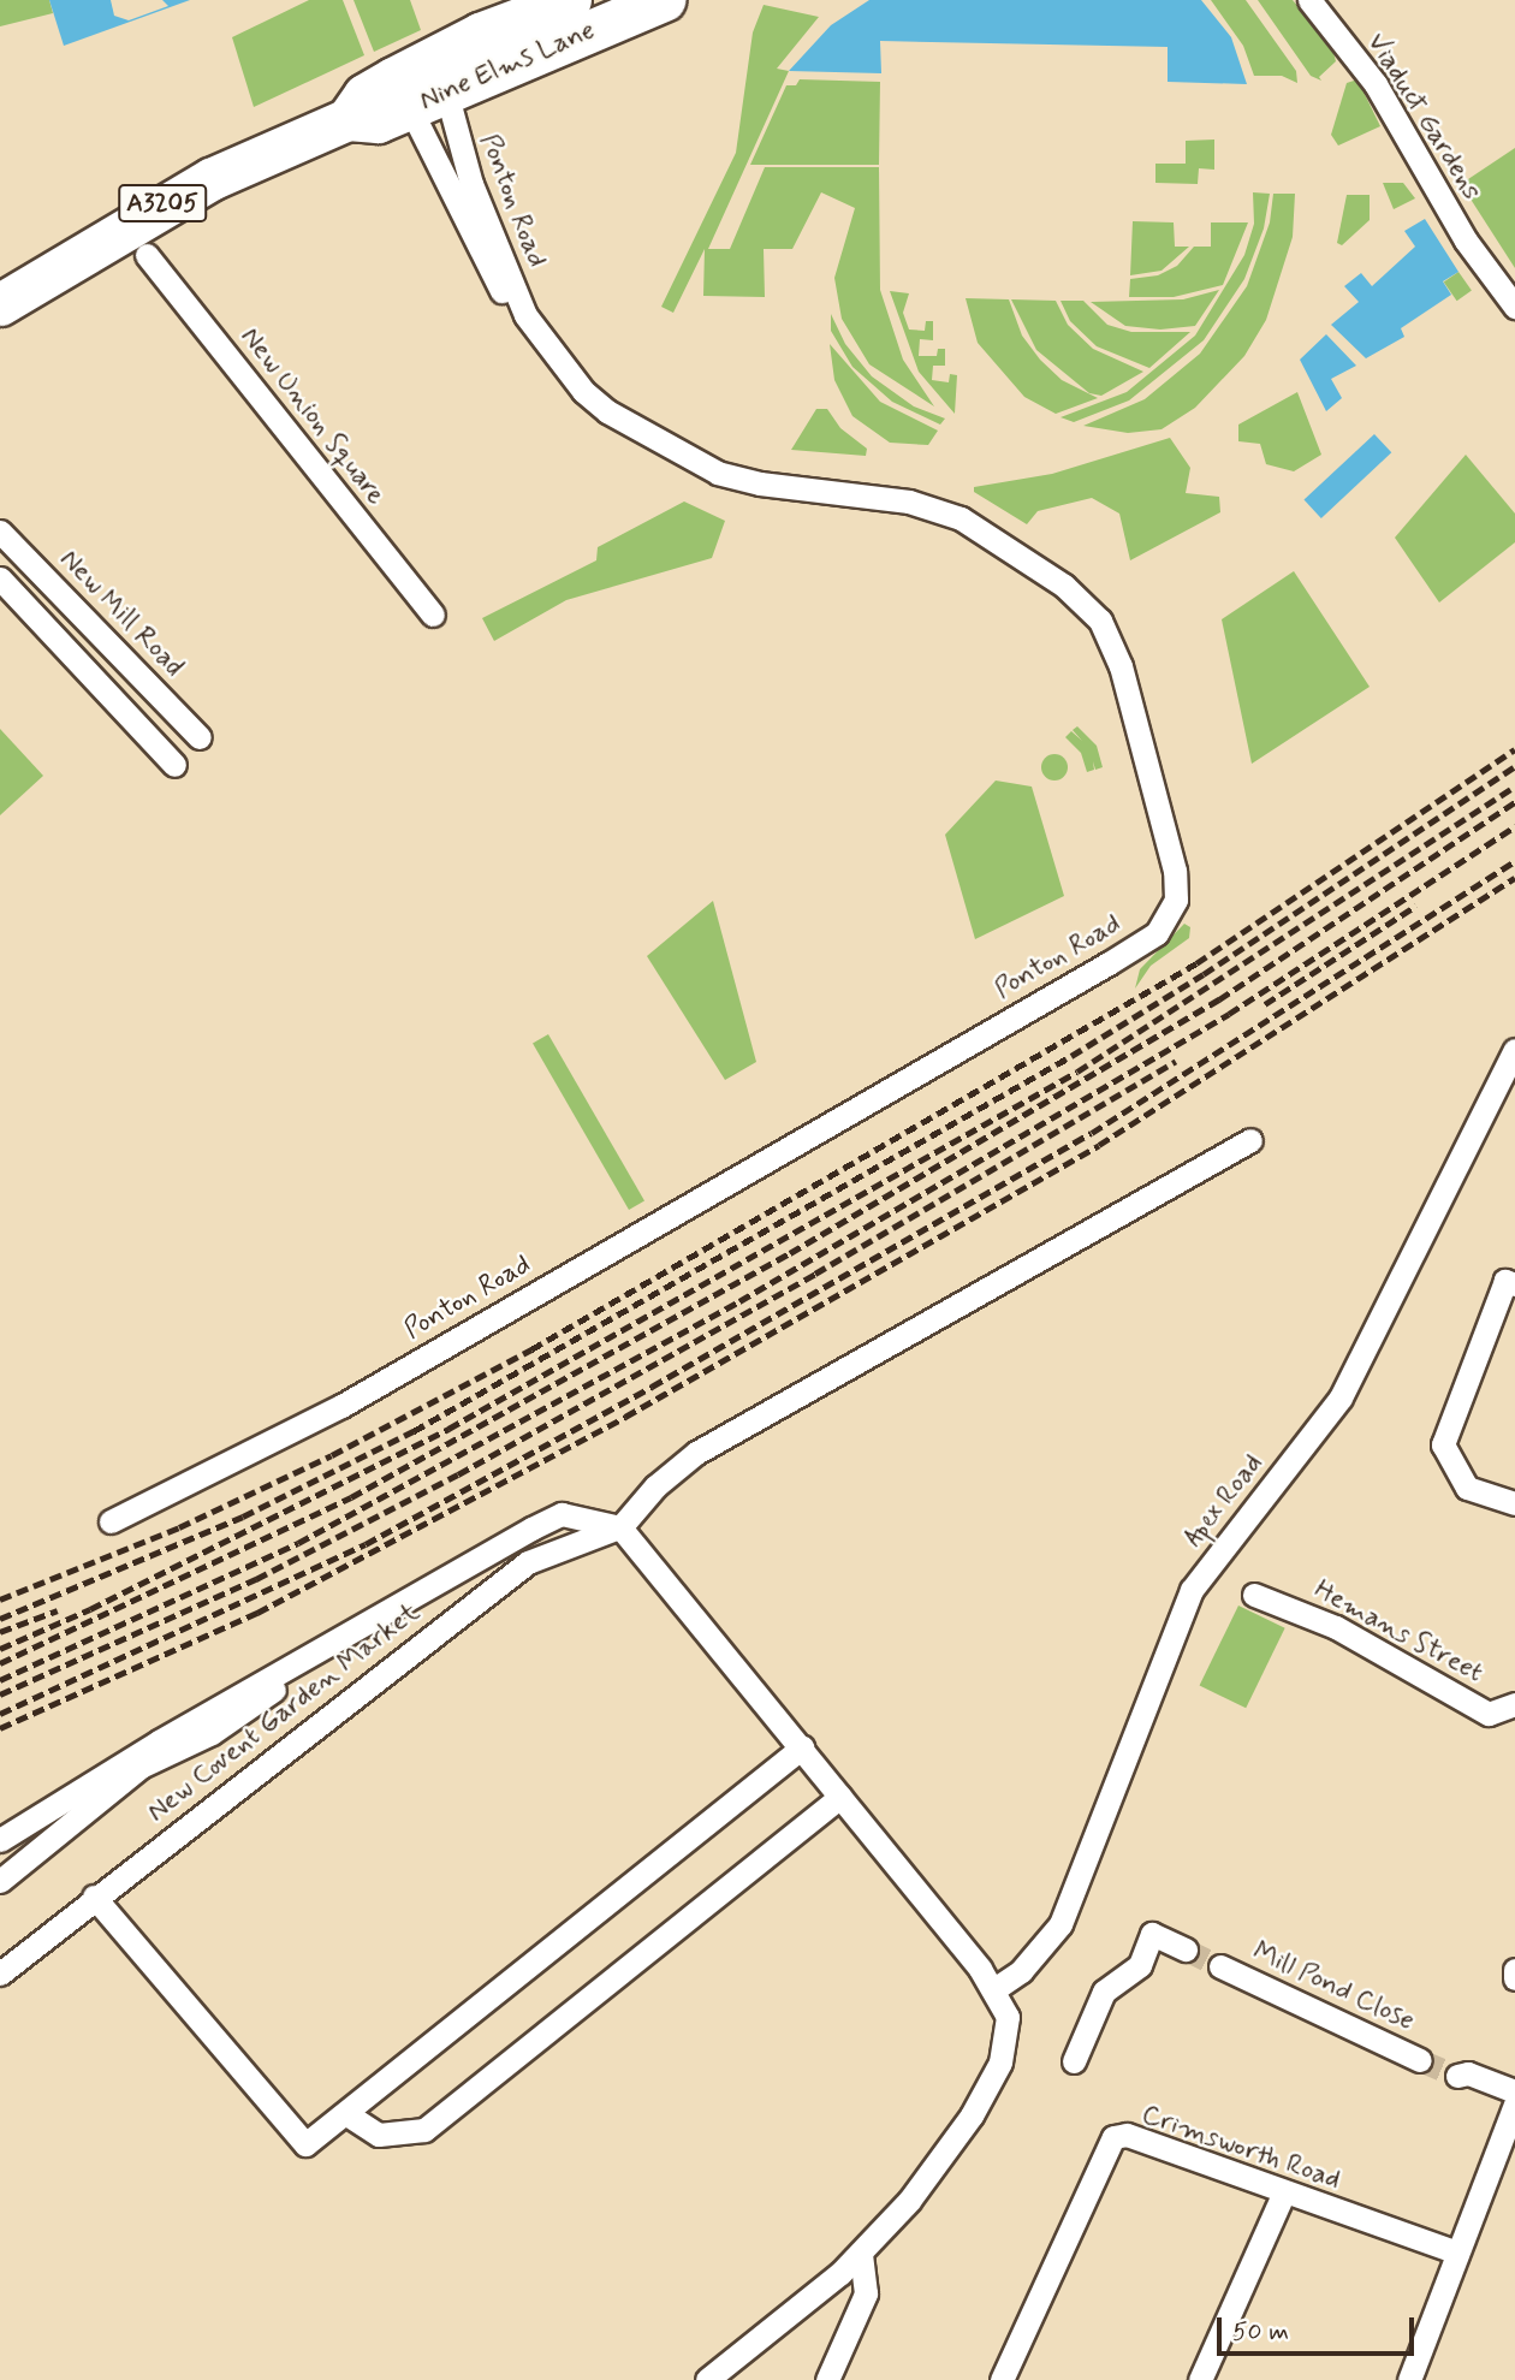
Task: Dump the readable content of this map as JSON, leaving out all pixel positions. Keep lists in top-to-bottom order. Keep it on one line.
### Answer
{"streets":{"highway":["Nine Elms Lane","A3205"],"street":["Viaduct Gardens","Ponton Road","New Union Square","New Mill Road","Apex Road","Hemans Street","New Covent Garden Market","Mill Pond Close","Crimsworth Road"]},"crossings":[["Nine Elms Lane","Ponton Road"]],"scale_bar":"50 m"}
